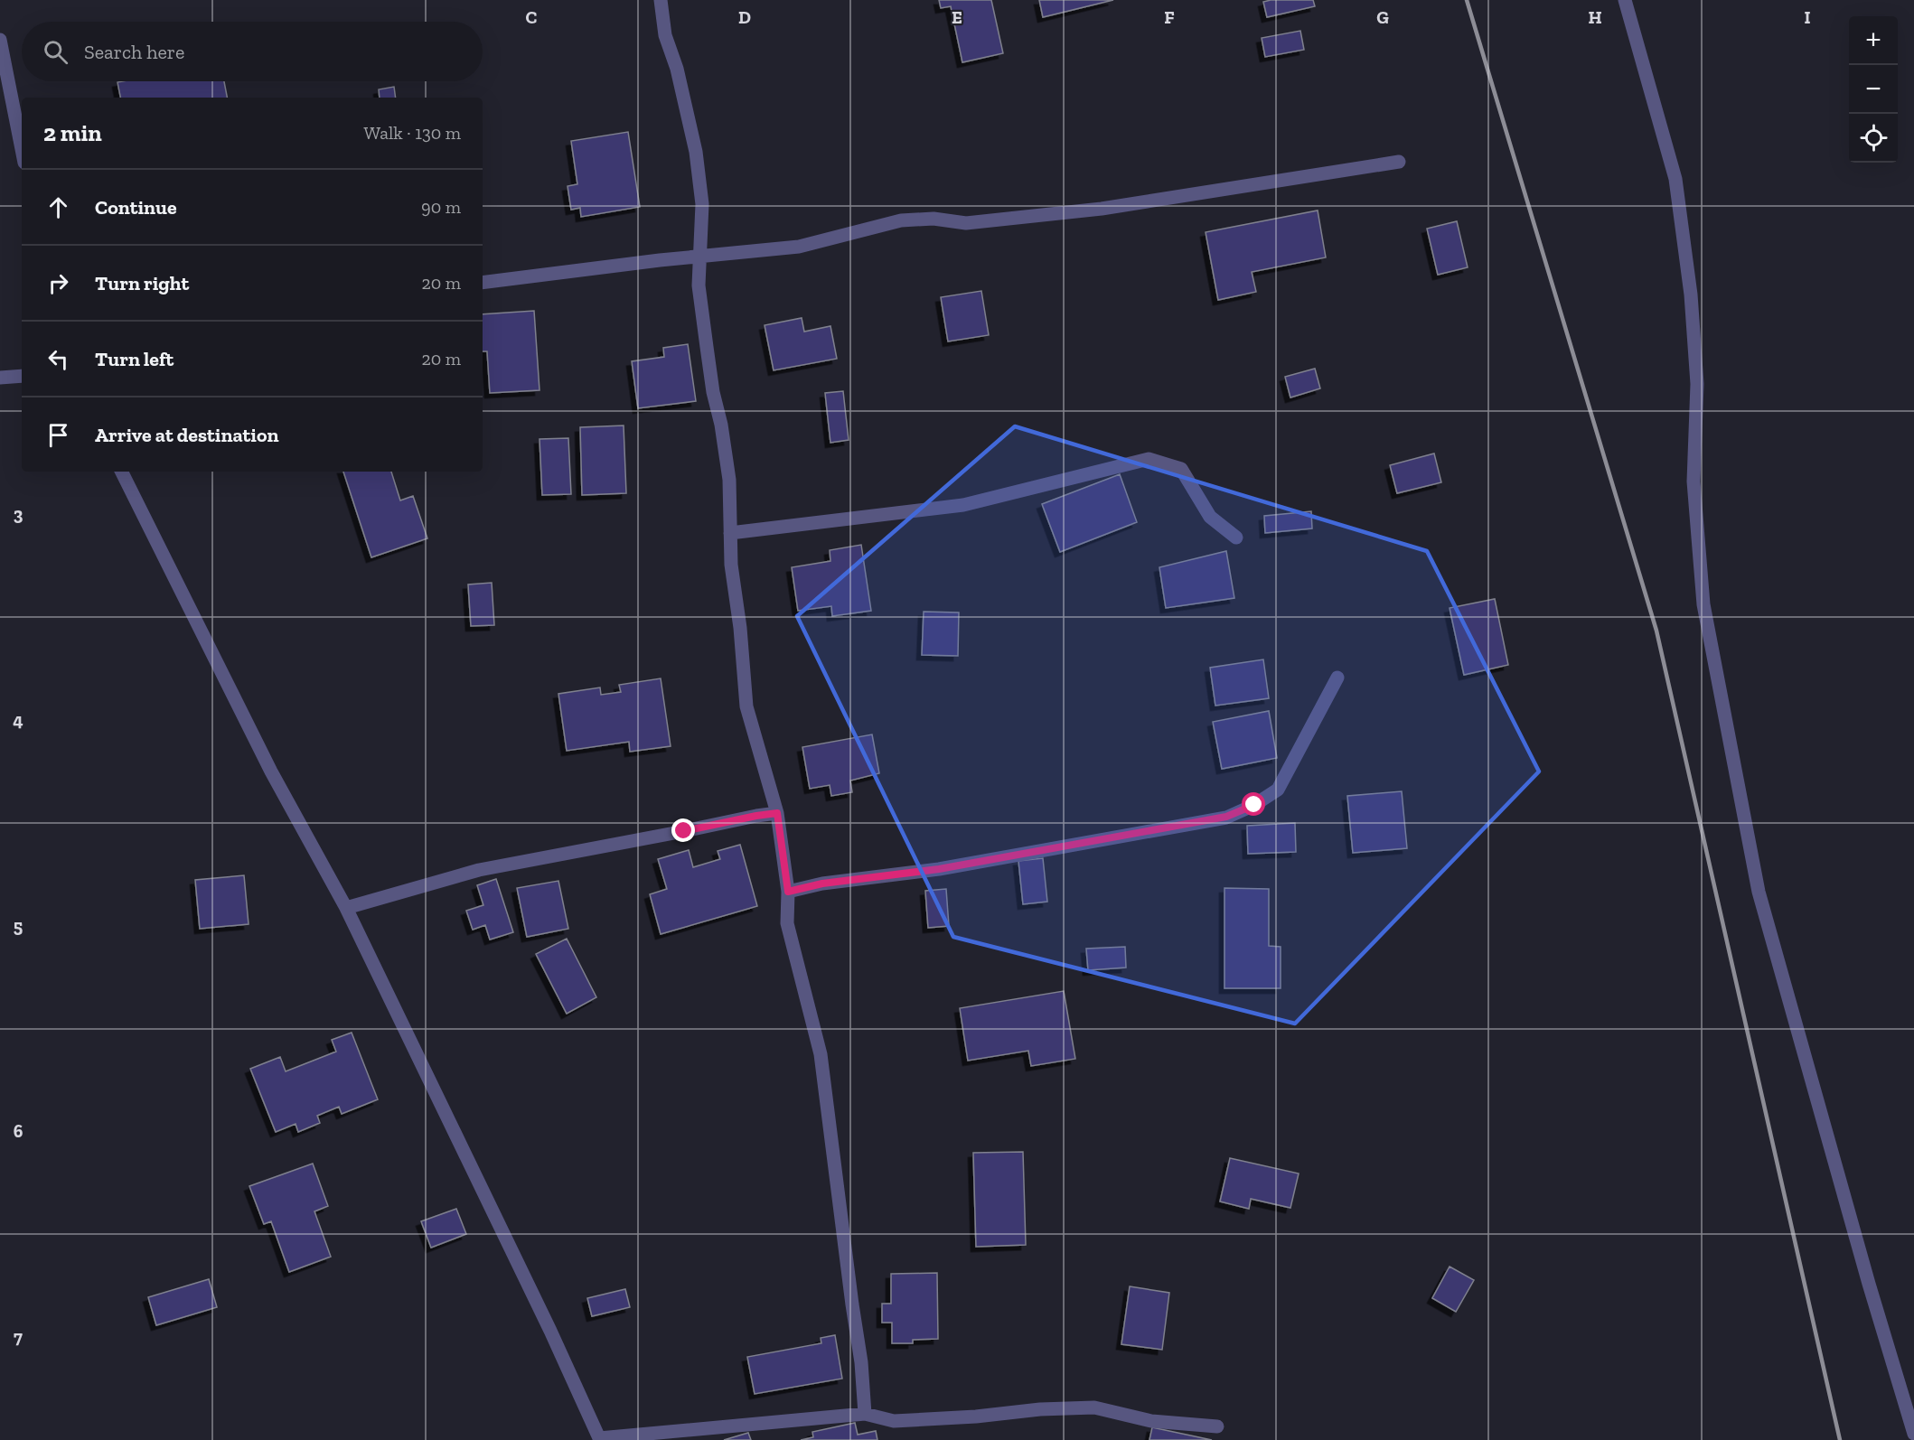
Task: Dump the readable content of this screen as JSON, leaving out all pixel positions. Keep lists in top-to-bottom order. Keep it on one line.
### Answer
{"page":{"map_buttons":["+","−"],"search":"Search here","heading":["2 min","Walk · 130 m"],"list":[["Continue","90 m"],["Turn right","20 m"],["Turn left","20 m"],"Arrive at destination"]},"grid":{"columns":["C","D","E","F","G","H","I"],"rows":["3","4","5","6","7"]}}
